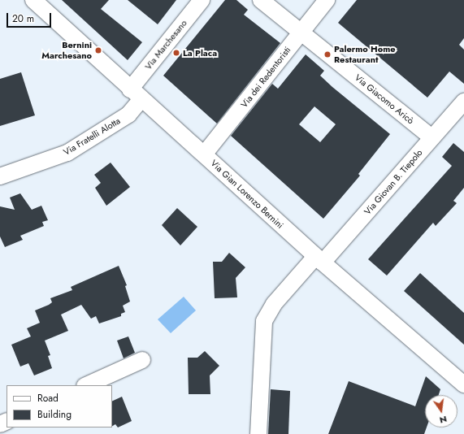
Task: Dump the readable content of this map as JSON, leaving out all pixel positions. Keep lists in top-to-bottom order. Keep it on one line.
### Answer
{"streets":{"street":["Via Marchesano","Via dei Redentoristi","Via Giacomo Aricò","Via Fratelli Alotta","Via Giovan B. Tiepolo","Via Gian Lorenzo Bernini"]},"crossings":[["Via Marchesano","Via Fratelli Alotta"],["Via Marchesano","Via Gian Lorenzo Bernini"],["Via dei Redentoristi","Via Giacomo Aricò"],["Via dei Redentoristi","Via Gian Lorenzo Bernini"],["Via Giacomo Aricò","Via Giovan B. Tiepolo"],["Via Fratelli Alotta","Via Gian Lorenzo Bernini"],["Via Giovan B. Tiepolo","Via Gian Lorenzo Bernini"]],"places":["Bernini Marchesano","La Placa","Palermo Home Restaurant"],"legend":["Road","Building"],"scale_bar":"20 m","north":"bottom"}
